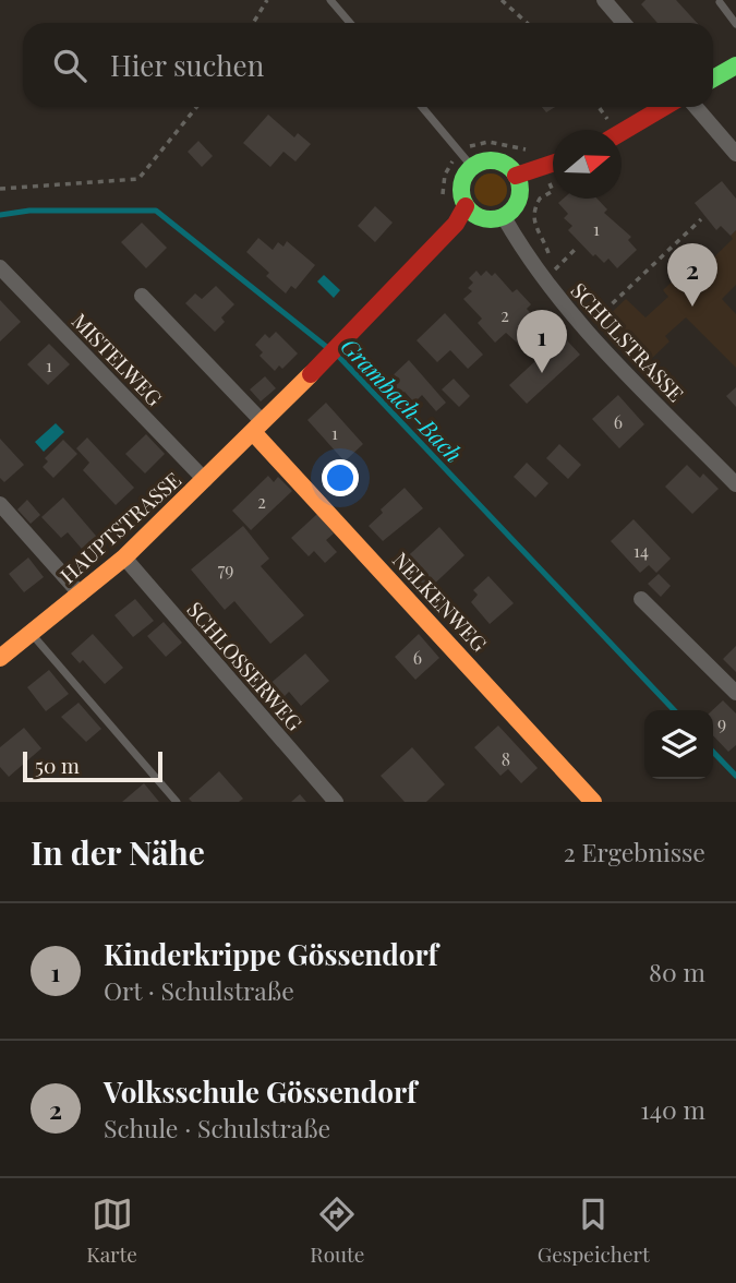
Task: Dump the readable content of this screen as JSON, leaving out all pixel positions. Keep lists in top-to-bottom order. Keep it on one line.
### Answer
{"streets":{"main road":["HAUPTSTRASSE","NELKENWEG"],"street":["SCHULSTRASSE","MISTELWEG","SCHLOSSERWEG"]},"crossings":[["SCHULSTRASSE","HAUPTSTRASSE"],["MISTELWEG","HAUPTSTRASSE"],["HAUPTSTRASSE","NELKENWEG"],["HAUPTSTRASSE","SCHLOSSERWEG"]],"water":["Grambach-Bach"],"house_numbers":["1","2","1","6","1","2","14","79","6","9","8"],"scale_bar":"50 m","north":"right","page":{"search":"Hier suchen","pins":["2","1"],"scale":"50 m","heading":["In der Nähe","2 Ergebnisse"],"list":[{"mark":"1","name":"Kinderkrippe Gössendorf","note":"Ort · Schulstraße","value":"80 m"},{"mark":"2","name":"Volksschule Gössendorf","note":"Schule · Schulstraße","value":"140 m"}],"nav":["Karte","Route","Gespeichert"]}}
